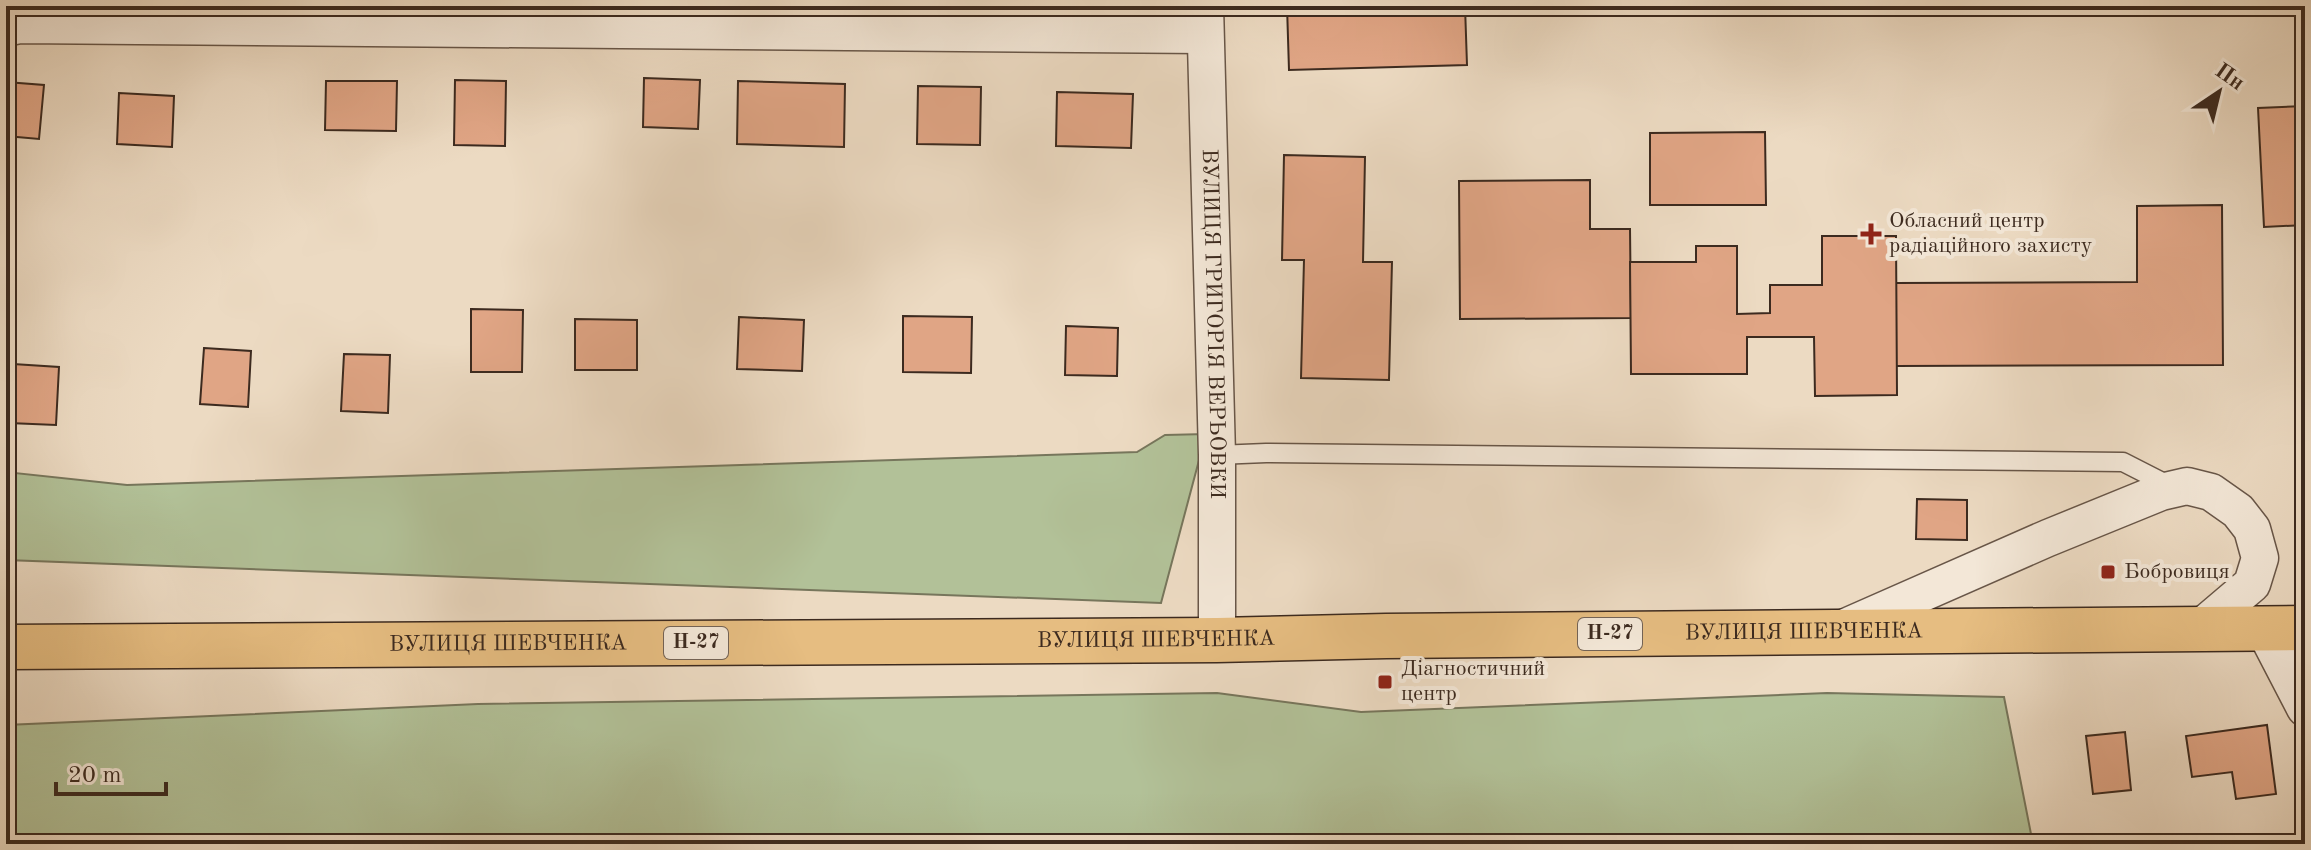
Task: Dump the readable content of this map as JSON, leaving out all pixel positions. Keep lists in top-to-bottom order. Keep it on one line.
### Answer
{"streets":{"main road":["ВУЛИЦЯ ШЕВЧЕНКА","Н-27"],"street":["ВУЛИЦЯ ГРИГОРІЯ ВЕРЬОВКИ"]},"crossings":[["ВУЛИЦЯ ГРИГОРІЯ ВЕРЬОВКИ","ВУЛИЦЯ ШЕВЧЕНКА"]],"places":{"health":["Обласний центр радіаційного захисту"],"transit":["Бобровиця","Діагностичний центр"]},"scale_bar":"20 m","north":"top right"}
